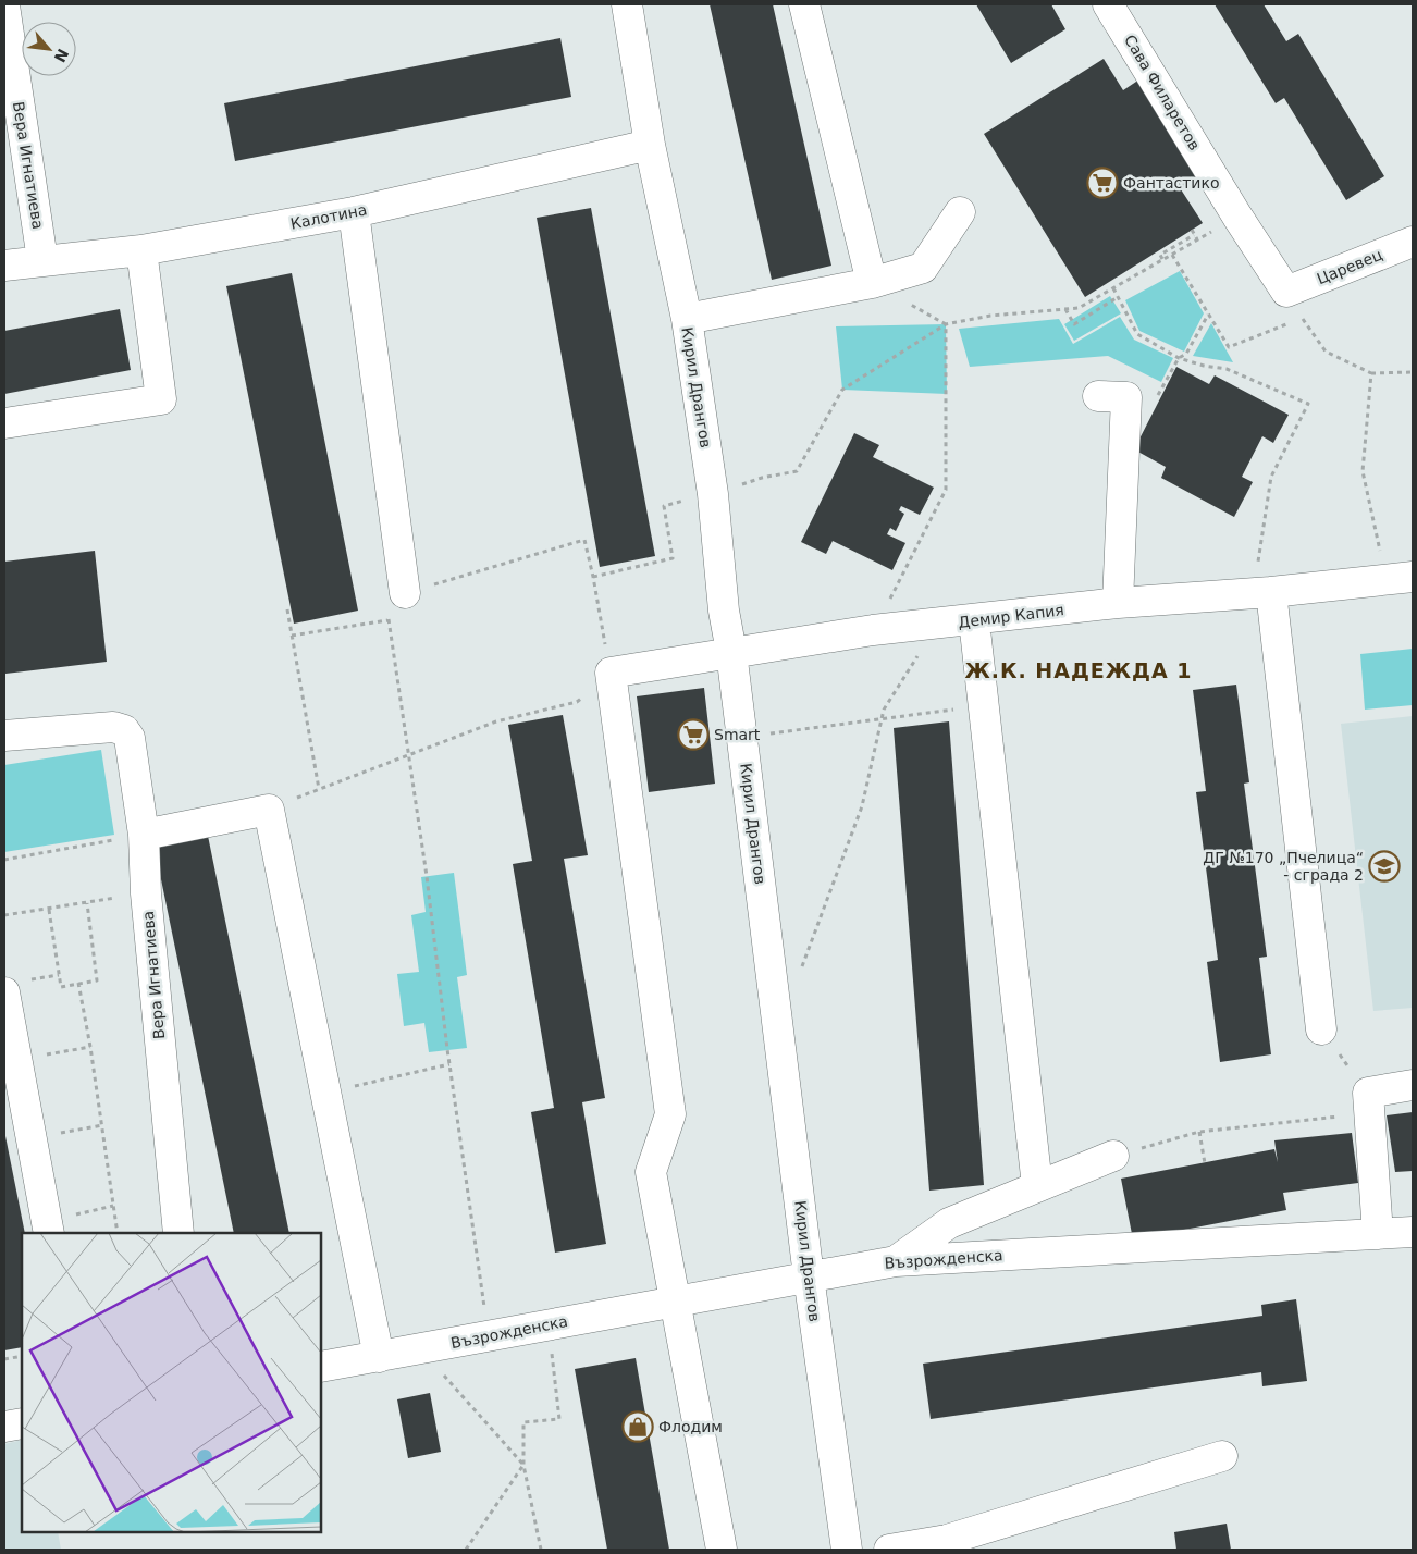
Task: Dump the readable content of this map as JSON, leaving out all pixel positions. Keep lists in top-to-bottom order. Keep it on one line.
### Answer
{"streets":{"street":["Сава Филаретов","Вера Игнатиева","Калотина","Царевец","Кирил Дрангов","Демир Капия","Възрожденска"]},"crossings":[["Сава Филаретов","Царевец"],["Вера Игнатиева","Калотина"],["Калотина","Кирил Дрангов"],["Кирил Дрангов","Демир Капия"],["Кирил Дрангов","Възрожденска"]],"districts":["Ж.К. НАДЕЖДА 1"],"places":{"supermarket":["Фантастико","Smart"],"school or university":["ДГ №170 „Пчелица“ - сграда 2"],"shop":["Флодим"]},"north":"bottom right"}
